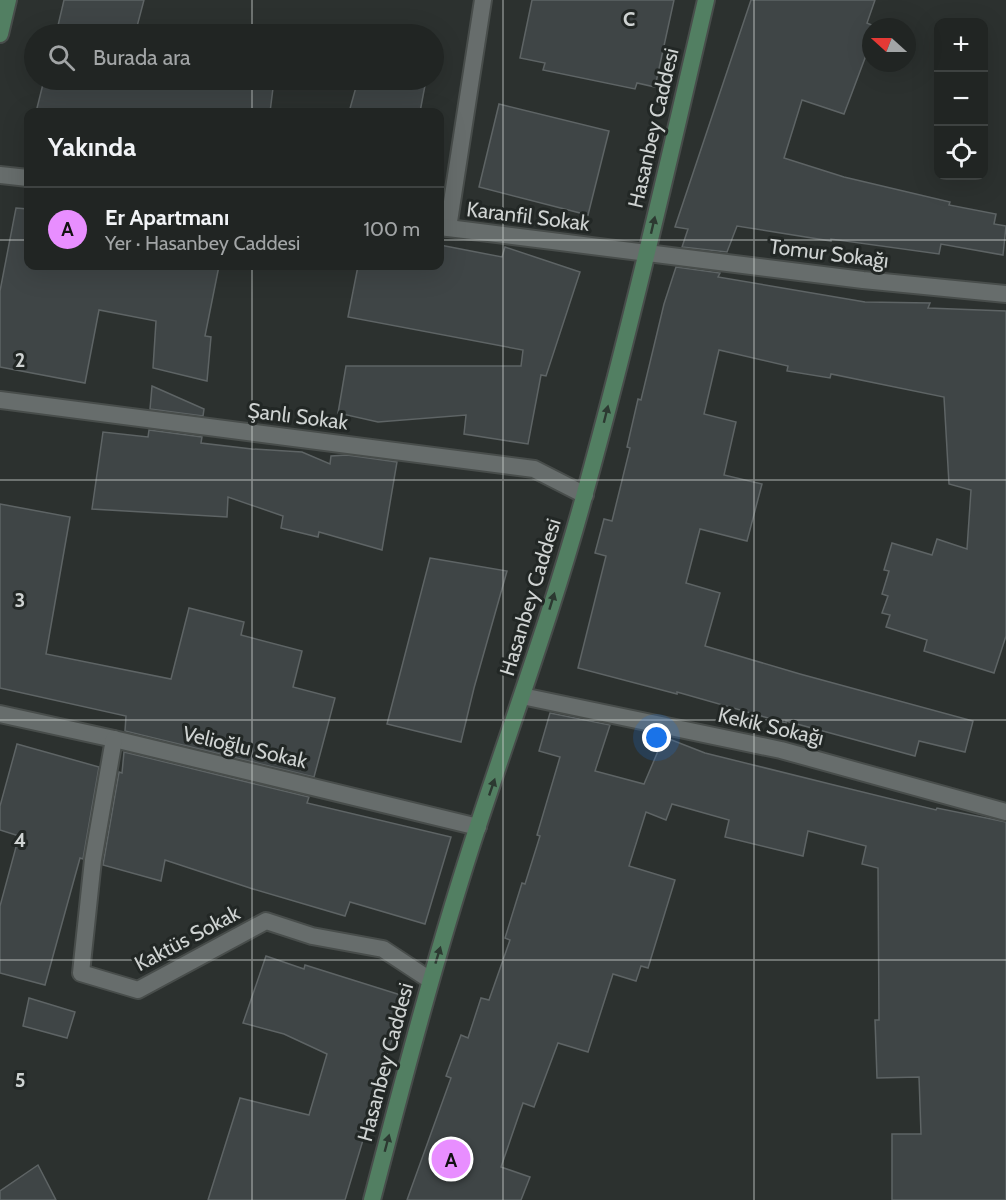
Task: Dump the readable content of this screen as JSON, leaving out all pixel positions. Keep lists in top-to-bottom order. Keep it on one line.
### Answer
{"streets":{"main road":["Hasanbey Caddesi"],"street":["Karanfil Sokak","Tomur Sokağı","Şanlı Sokak","Kekik Sokağı","Velioğlu Sokak","Kaktüs Sokak"]},"crossings":[["Hasanbey Caddesi","Karanfil Sokak"],["Hasanbey Caddesi","Tomur Sokağı"],["Hasanbey Caddesi","Şanlı Sokak"],["Hasanbey Caddesi","Kekik Sokağı"],["Hasanbey Caddesi","Velioğlu Sokak"],["Hasanbey Caddesi","Kaktüs Sokak"],["Karanfil Sokak","Tomur Sokağı"],["Velioğlu Sokak","Kaktüs Sokak"]],"one_way":["Hasanbey Caddesi"],"north":"left","page":{"map_buttons":["+","−"],"search":"Burada ara","heading":"Yakında","list":[{"mark":"A","name":"Er Apartmanı","note":"Yer · Hasanbey Caddesi","value":"100 m"}],"pins":"A"},"grid":{"columns":["C"],"rows":["2","3","4","5"]}}
